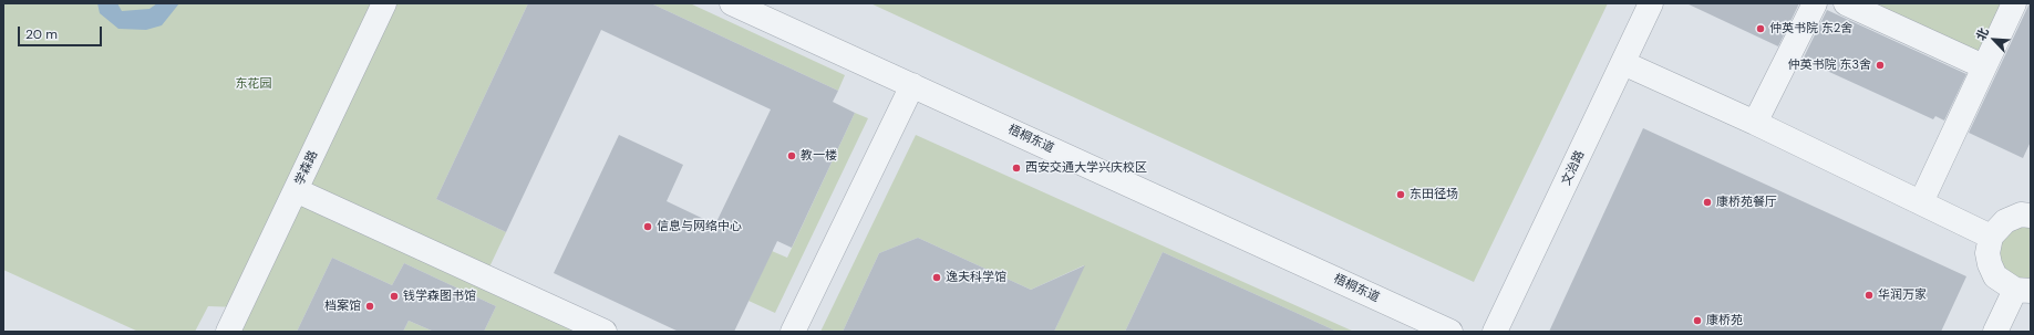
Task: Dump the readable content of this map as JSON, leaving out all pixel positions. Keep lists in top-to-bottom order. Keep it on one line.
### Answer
{"streets":{"street":["梧桐东道","学森路","文治路"]},"parks":["东花园"],"places":["仲英书院 东2舍","仲英书院 东3舍","教一楼","西安交通大学兴庆校区","东田径场","康桥苑餐厅","信息与网络中心","逸夫科学馆","华润万家","钱学森图书馆","档案馆","康桥苑"],"scale_bar":"20 m","north":"top left"}
